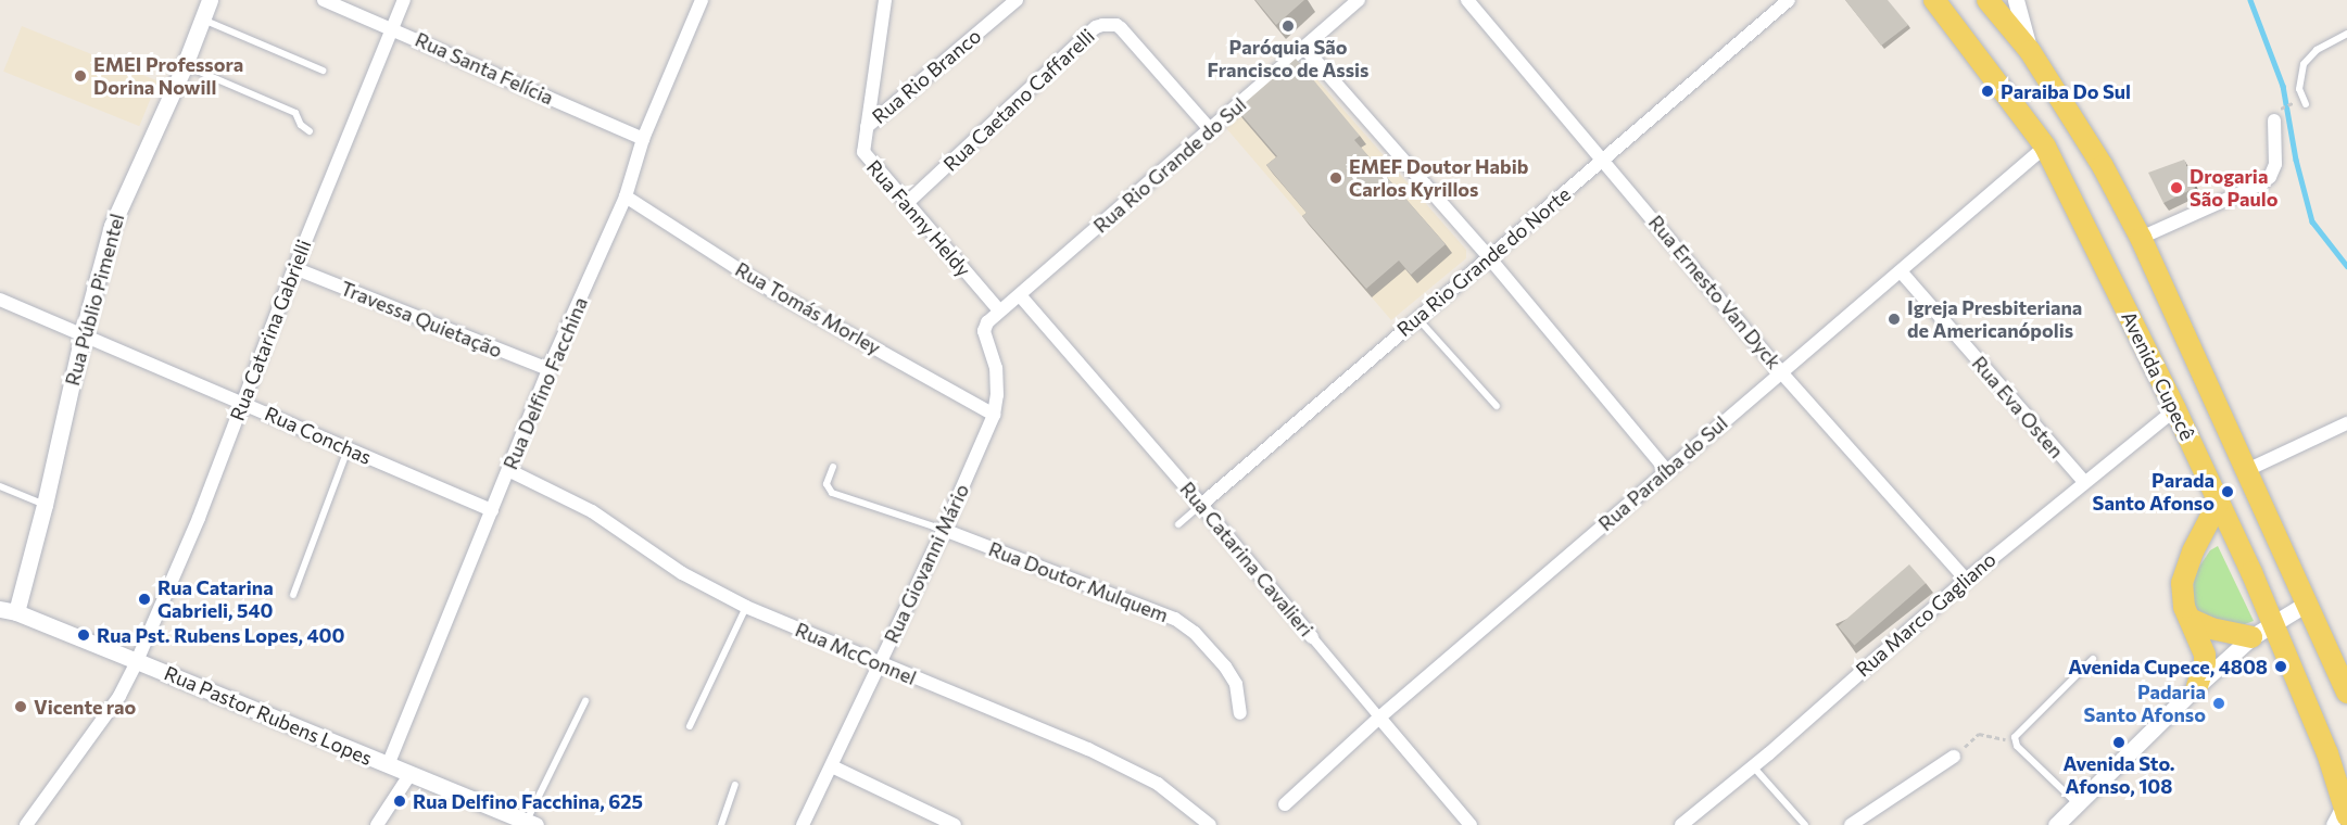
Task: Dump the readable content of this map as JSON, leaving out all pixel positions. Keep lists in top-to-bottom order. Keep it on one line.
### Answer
{"streets":{"main road":["Avenida Cupecê"],"street":["Rua Santa Felícia","Rua Rio Branco","Rua Caetano Caffarelli","Rua Rio Grande do Sul","Rua Fanny Heldy","Rua Rio Grande do Norte","Rua Ernesto Van Dyck","Rua Públio Pimentel","Rua Tomás Morley","Travessa Quietação","Rua Catarina Gabrielli","Rua Delfino Facchina","Rua Eva Osten","Rua Conchas","Rua Paraíba do Sul","Rua Catarina Cavalieri","Rua Giovanni Mário","Rua Doutor Mulquem","Rua Marco Gagliano","Rua McConnel","Rua Pastor Rubens Lopes"]},"crossings":[["Rua Santa Felícia","Rua Catarina Gabrielli"],["Rua Santa Felícia","Rua Delfino Facchina"],["Rua Rio Branco","Rua Fanny Heldy"],["Rua Caetano Caffarelli","Rua Rio Grande do Sul"],["Rua Caetano Caffarelli","Rua Fanny Heldy"],["Rua Rio Grande do Sul","Rua Fanny Heldy"],["Rua Rio Grande do Sul","Rua Catarina Cavalieri"],["Rua Rio Grande do Sul","Rua Giovanni Mário"],["Rua Rio Grande do Norte","Rua Ernesto Van Dyck"],["Rua Rio Grande do Norte","Rua Catarina Cavalieri"],["Rua Ernesto Van Dyck","Rua Paraíba do Sul"],["Rua Ernesto Van Dyck","Rua Marco Gagliano"],["Rua Públio Pimentel","Rua Conchas"],["Rua Públio Pimentel","Rua Pastor Rubens Lopes"],["Rua Tomás Morley","Rua Delfino Facchina"],["Rua Tomás Morley","Rua Giovanni Mário"],["Travessa Quietação","Rua Catarina Gabrielli"],["Travessa Quietação","Rua Delfino Facchina"],["Rua Catarina Gabrielli","Rua Conchas"],["Rua Catarina Gabrielli","Rua Pastor Rubens Lopes"],["Avenida Cupecê","Rua Paraíba do Sul"],["Avenida Cupecê","Rua Marco Gagliano"],["Rua Delfino Facchina","Rua Conchas"],["Rua Delfino Facchina","Rua McConnel"],["Rua Delfino Facchina","Rua Pastor Rubens Lopes"],["Rua Eva Osten","Rua Paraíba do Sul"],["Rua Eva Osten","Rua Marco Gagliano"],["Rua Paraíba do Sul","Rua Catarina Cavalieri"],["Rua Giovanni Mário","Rua Doutor Mulquem"],["Rua Giovanni Mário","Rua McConnel"]],"places":["Paróquia São Francisco de Assis","EMEI Professora Dorina Nowill","Paraiba Do Sul","EMEF Doutor Habib Carlos Kyrillos","Drogaria São Paulo","Igreja Presbiteriana de Americanópolis","Parada Santo Afonso","Rua Catarina Gabrieli, 540","Rua Pst. Rubens Lopes, 400","Avenida Cupece, 4808","Padaria Santo Afonso","Vicente rao","Avenida Sto. Afonso, 108","Rua Delfino Facchina, 625"]}
